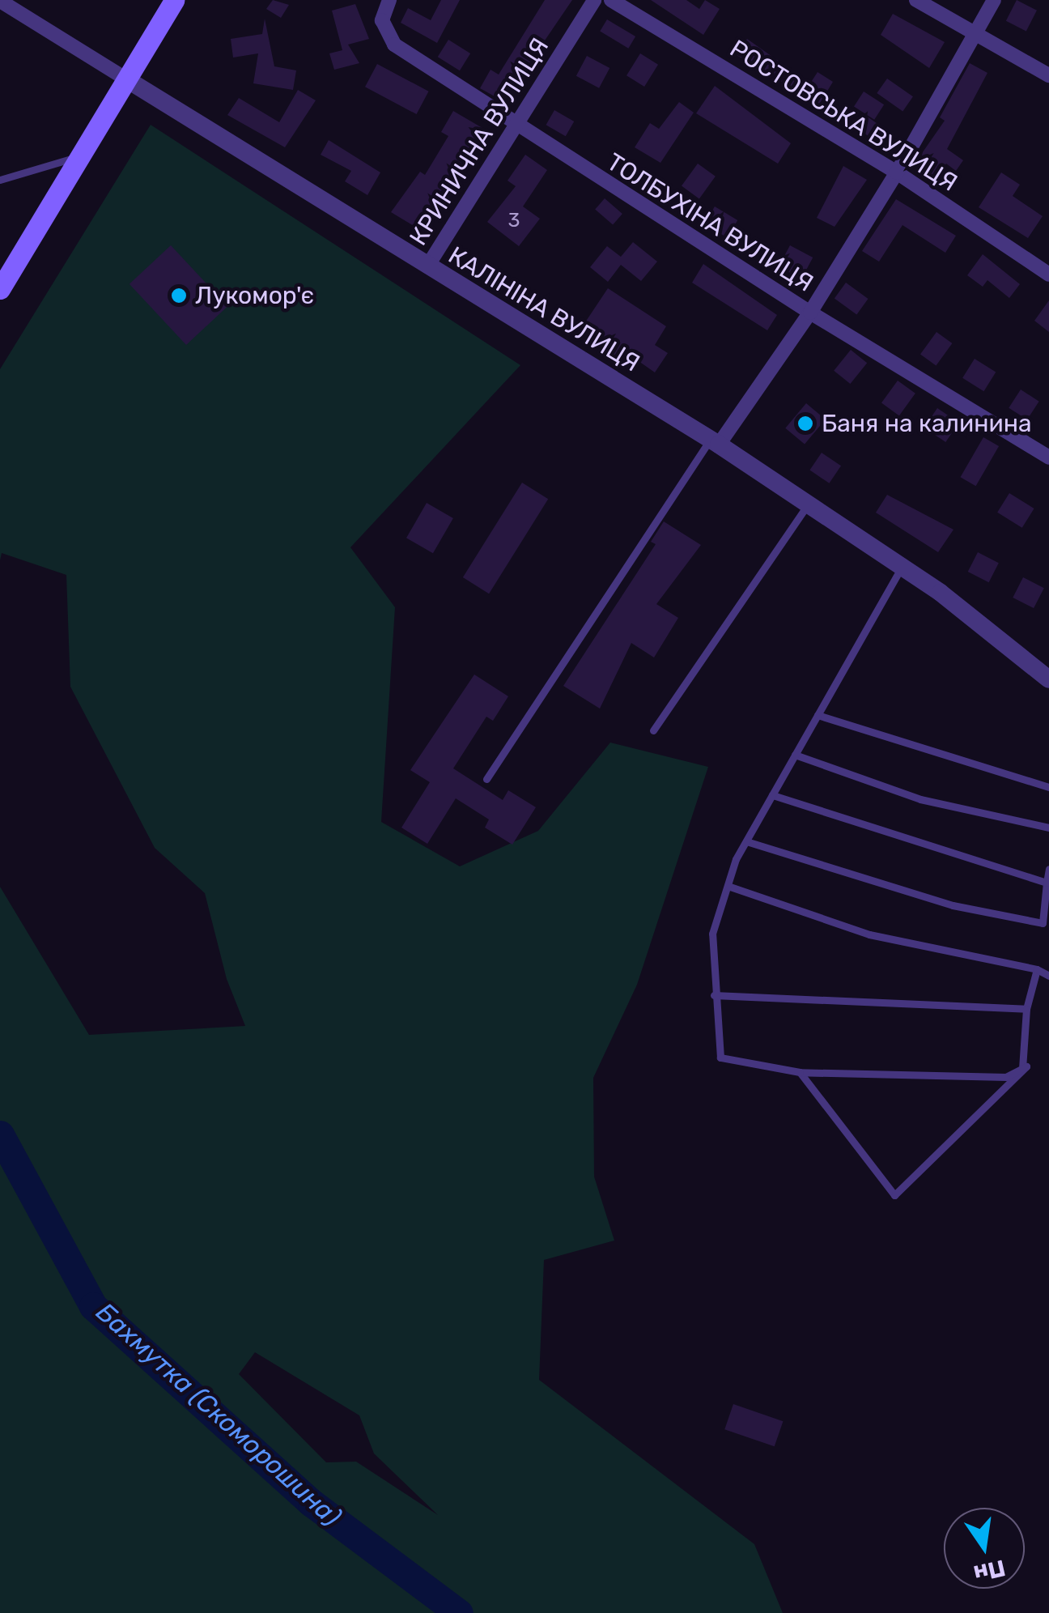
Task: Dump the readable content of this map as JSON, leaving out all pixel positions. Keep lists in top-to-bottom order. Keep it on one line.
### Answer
{"streets":{"street":["РОСТОВСЬКА ВУЛИЦЯ","КРИНИЧНА ВУЛИЦЯ","ТОЛБУХІНА ВУЛИЦЯ","КАЛІНІНА ВУЛИЦЯ"]},"crossings":[["КРИНИЧНА ВУЛИЦЯ","ТОЛБУХІНА ВУЛИЦЯ"],["КРИНИЧНА ВУЛИЦЯ","КАЛІНІНА ВУЛИЦЯ"]],"water":["Бахмутка (Скоморошина)"],"places":["Лукомор'є","Баня на калинина"],"house_numbers":["3"],"north":"bottom"}
